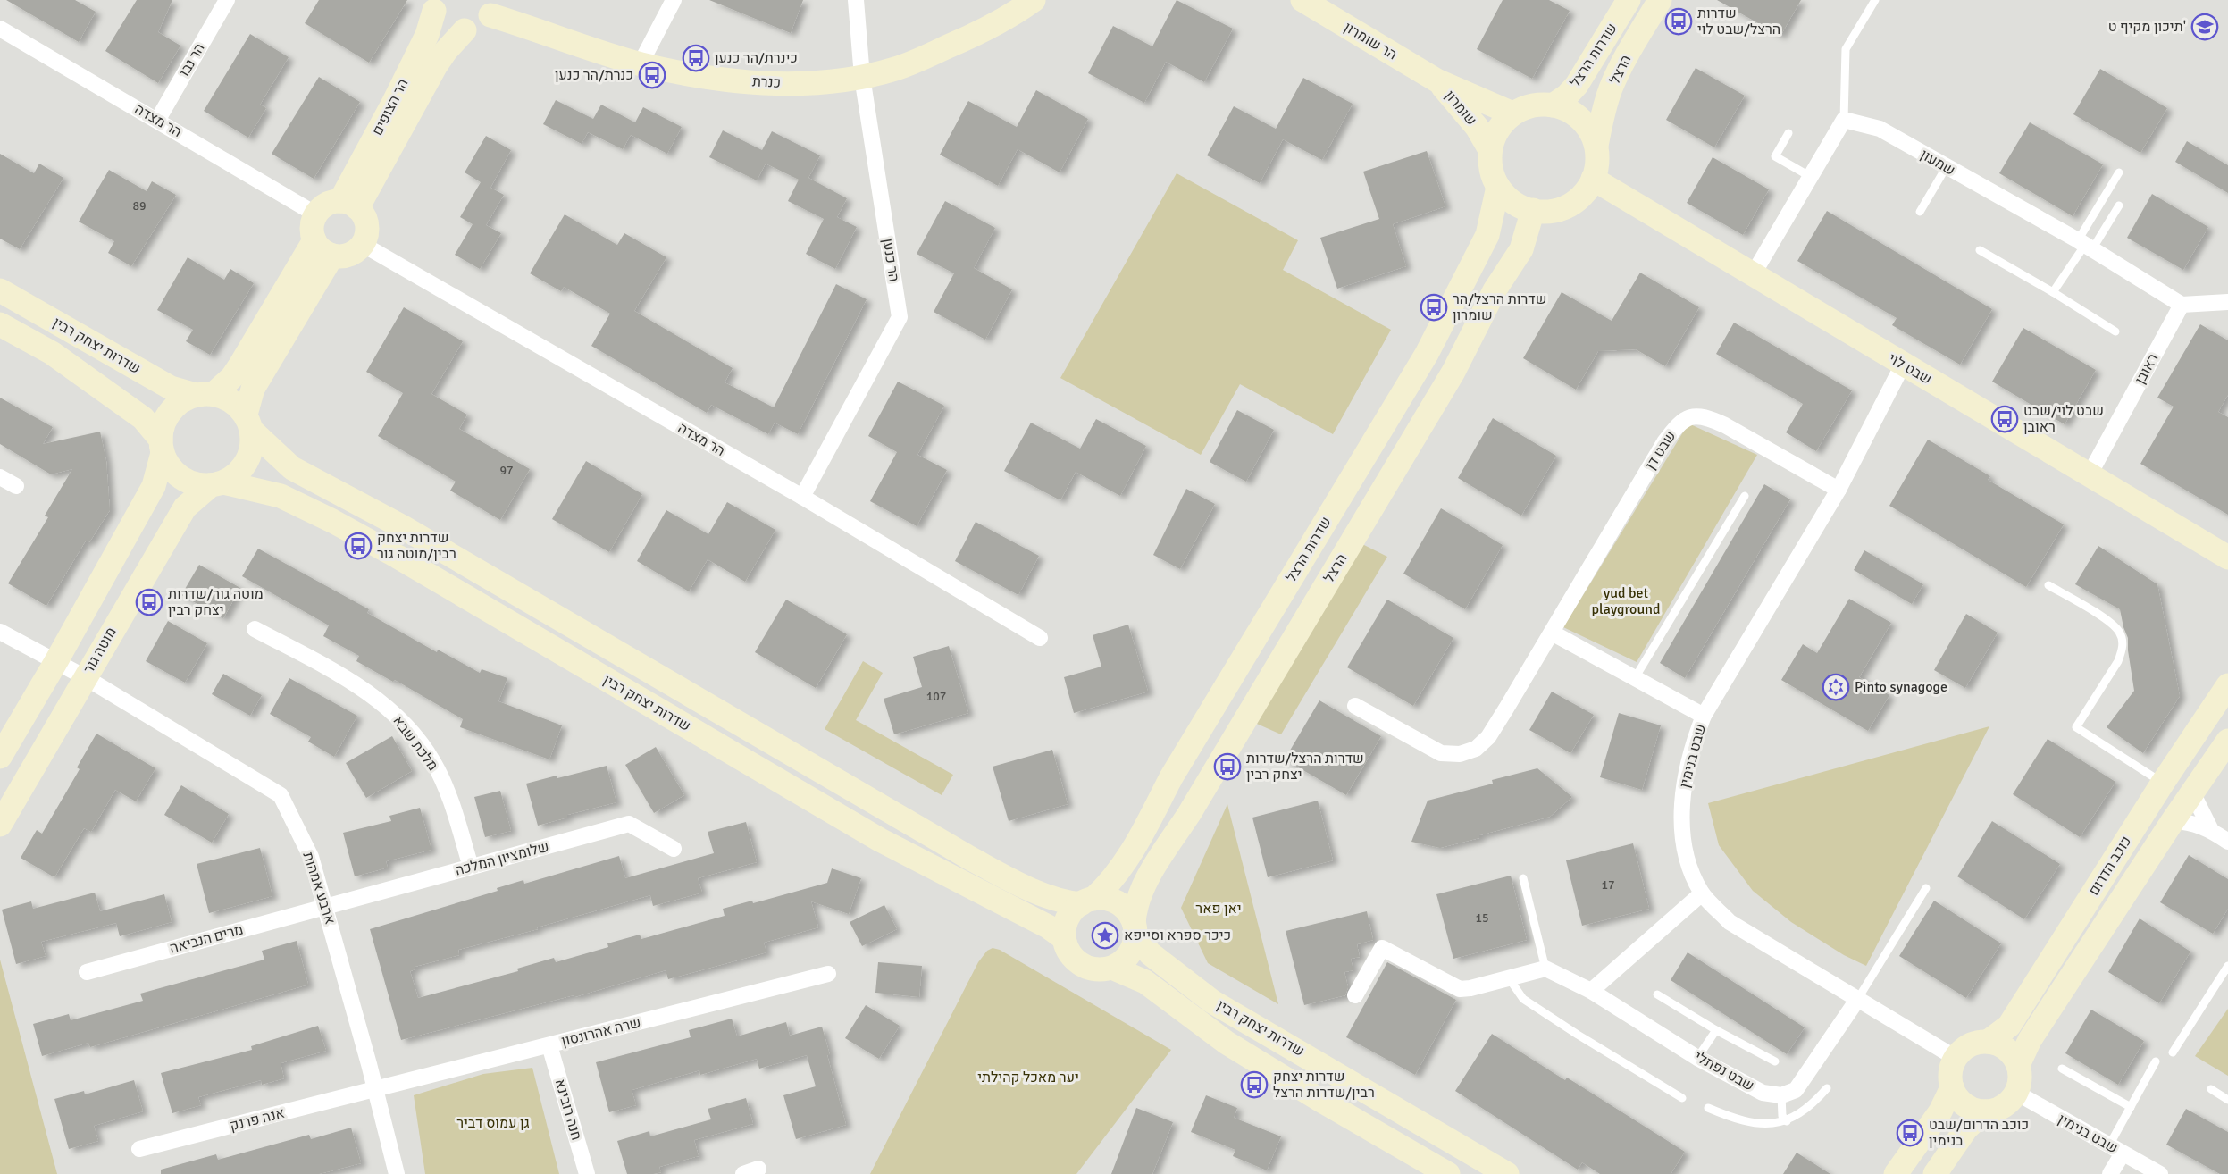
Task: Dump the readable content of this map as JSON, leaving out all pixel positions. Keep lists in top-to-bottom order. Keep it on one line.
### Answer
{"streets":{"main road":["הר שומרון","שדרות הרצל","הרצל","כנרת","הר הצופים","שומרון","שדרות יצחק רבין","שבט לוי","מוטה גור","כוכב הדרום"],"street":["הר נבו","הר מצדה","שמעון","הר כנען","ראובן","שבט דן","מלכת שבא","שבט בנימין","שלומציון המלכה","ארבע אמהות","מרים הנביאה","שרה אהרונסון","שבט נפתלי","חנה רובינא","אנה פרנק"]},"crossings":[["הר שומרון","שומרון"],["שדרות הרצל","הרצל"],["שדרות הרצל","שומרון"],["שדרות הרצל","שדרות יצחק רבין"],["שדרות הרצל","שבט לוי"],["הר נבו","הר מצדה"],["הרצל","שומרון"],["הרצל","שדרות יצחק רבין"],["הרצל","שבט לוי"],["כנרת","הר הצופים"],["כנרת","הר כנען"],["הר הצופים","הר מצדה"],["שומרון","שבט לוי"],["הר מצדה","הר כנען"],["שמעון","ראובן"],["שדרות יצחק רבין","מוטה גור"],["שבט לוי","ראובן"],["שבט לוי","שבט בנימין"],["שבט דן","שבט בנימין"],["מוטה גור","ארבע אמהות"],["מלכת שבא","שלומציון המלכה"],["שבט בנימין","כוכב הדרום"],["שלומציון המלכה","ארבע אמהות"],["שלומציון המלכה","מרים הנביאה"],["ארבע אמהות","מרים הנביאה"],["ארבע אמהות","שרה אהרונסון"],["ארבע אמהות","אנה פרנק"],["שרה אהרונסון","חנה רובינא"],["שרה אהרונסון","אנה פרנק"]],"parks":["yud bet playground","יאן פאר","יער מאכל קהילתי","גן עמוס דביר"],"places":{"bus stop":["שדרות הרצל/שבט לוי","כינרת/הר כנען","כנרת/הר כנען","שדרות הרצל/הר שומרון","שבט לוי/שבט ראובן","שדרות יצחק רבין/מוטה גור","מוטה גור/שדרות יצחק רבין","שדרות הרצל/שדרות יצחק רבין","שדרות יצחק רבין/שדרות הרצל","כוכב הדרום/שבט בנימין"],"school or university":["תיכון מקיף ט'"],"synagogue":["Pinto synagoge"],"place":["כיכר ספרא וסייפא"]},"house_numbers":["89","97","107","17","15"]}
